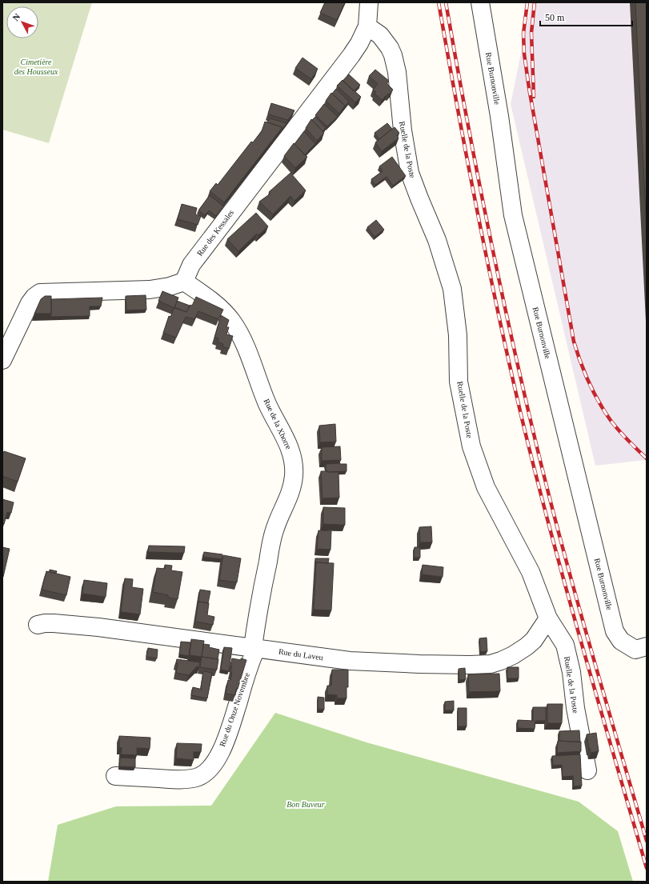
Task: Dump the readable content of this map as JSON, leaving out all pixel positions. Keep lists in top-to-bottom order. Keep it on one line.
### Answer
{"streets":{"street":["Rue Burnonville","Ruelle de la Poste","Rue des Kessales","Rue de la Xhorre","Rue du Laveu","Rue du Onze Novembre"]},"crossings":[["Ruelle de la Poste","Rue des Kessales"],["Ruelle de la Poste","Rue du Laveu"],["Rue des Kessales","Rue de la Xhorre"],["Rue de la Xhorre","Rue du Laveu"],["Rue de la Xhorre","Rue du Onze Novembre"],["Rue du Laveu","Rue du Onze Novembre"]],"parks":["Cimetière des Housseux","Bon Buveur"],"scale_bar":"50 m","north":"top left"}
